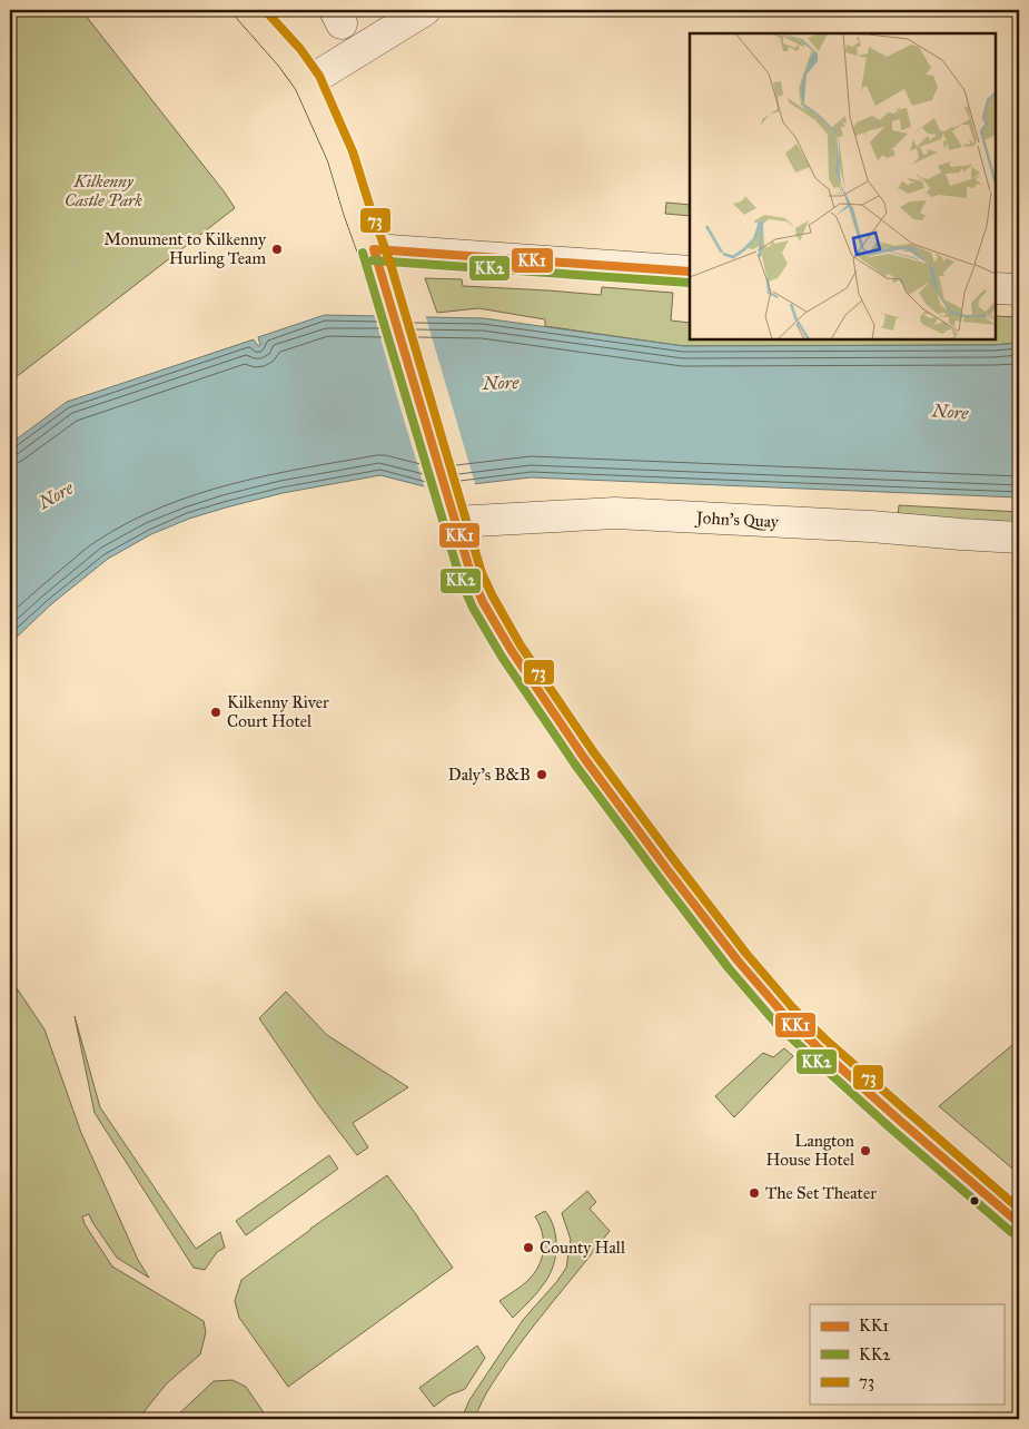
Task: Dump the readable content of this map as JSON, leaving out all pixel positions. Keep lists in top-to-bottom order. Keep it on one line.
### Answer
{"streets":{"street":["John's Quay"]},"water":["Nore"],"parks":["Kilkenny Castle Park"],"places":["Monument to Kilkenny Hurling Team","Kilkenny River Court Hotel","Daly's B&B","Langton House Hotel","The Set Theater","County Hall"],"lines":["transit line 73","transit line KK1","transit line KK2"],"legend":["KK1","KK2","73"]}
